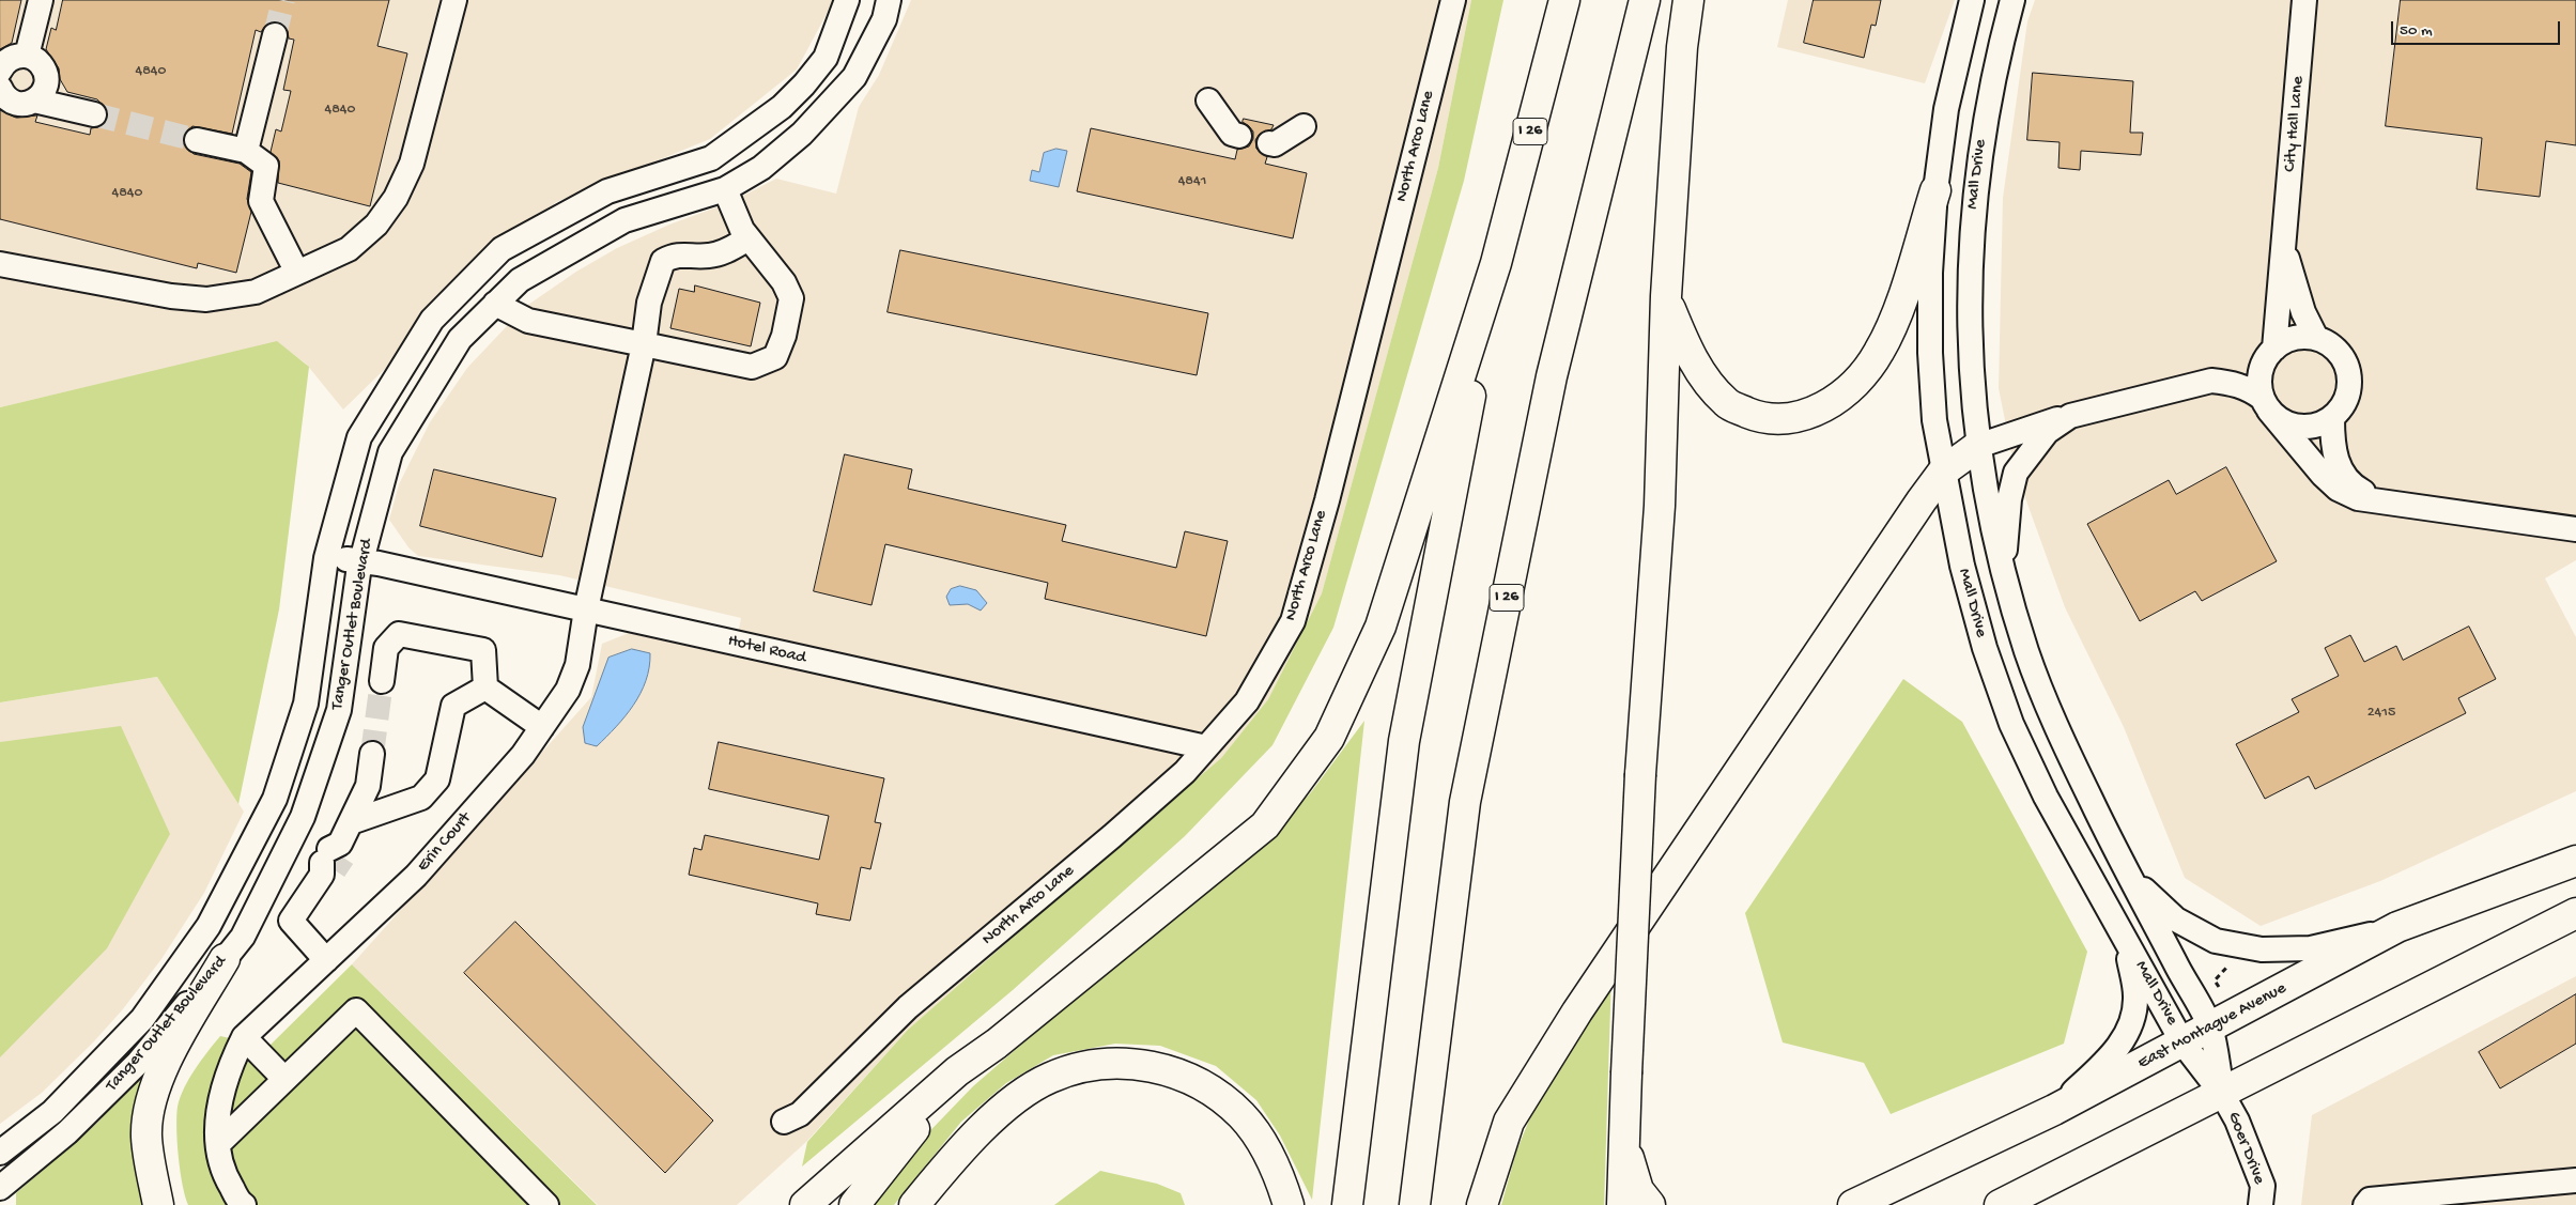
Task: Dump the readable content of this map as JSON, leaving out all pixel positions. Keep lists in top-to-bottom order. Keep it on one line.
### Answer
{"streets":{"main road":["I 26","East Montague Avenue"],"street":["City Hall Lane","North Arco Lane","Mall Drive","Tanger Outlet Boulevard","Hotel Road","Erin Court","Goer Drive"]},"crossings":[["North Arco Lane","Hotel Road"],["Mall Drive","East Montague Avenue"],["Mall Drive","Goer Drive"],["Tanger Outlet Boulevard","Hotel Road"],["Hotel Road","Erin Court"]],"house_numbers":["4840","4840","4841","4840","2415"],"scale_bar":"50 m"}
